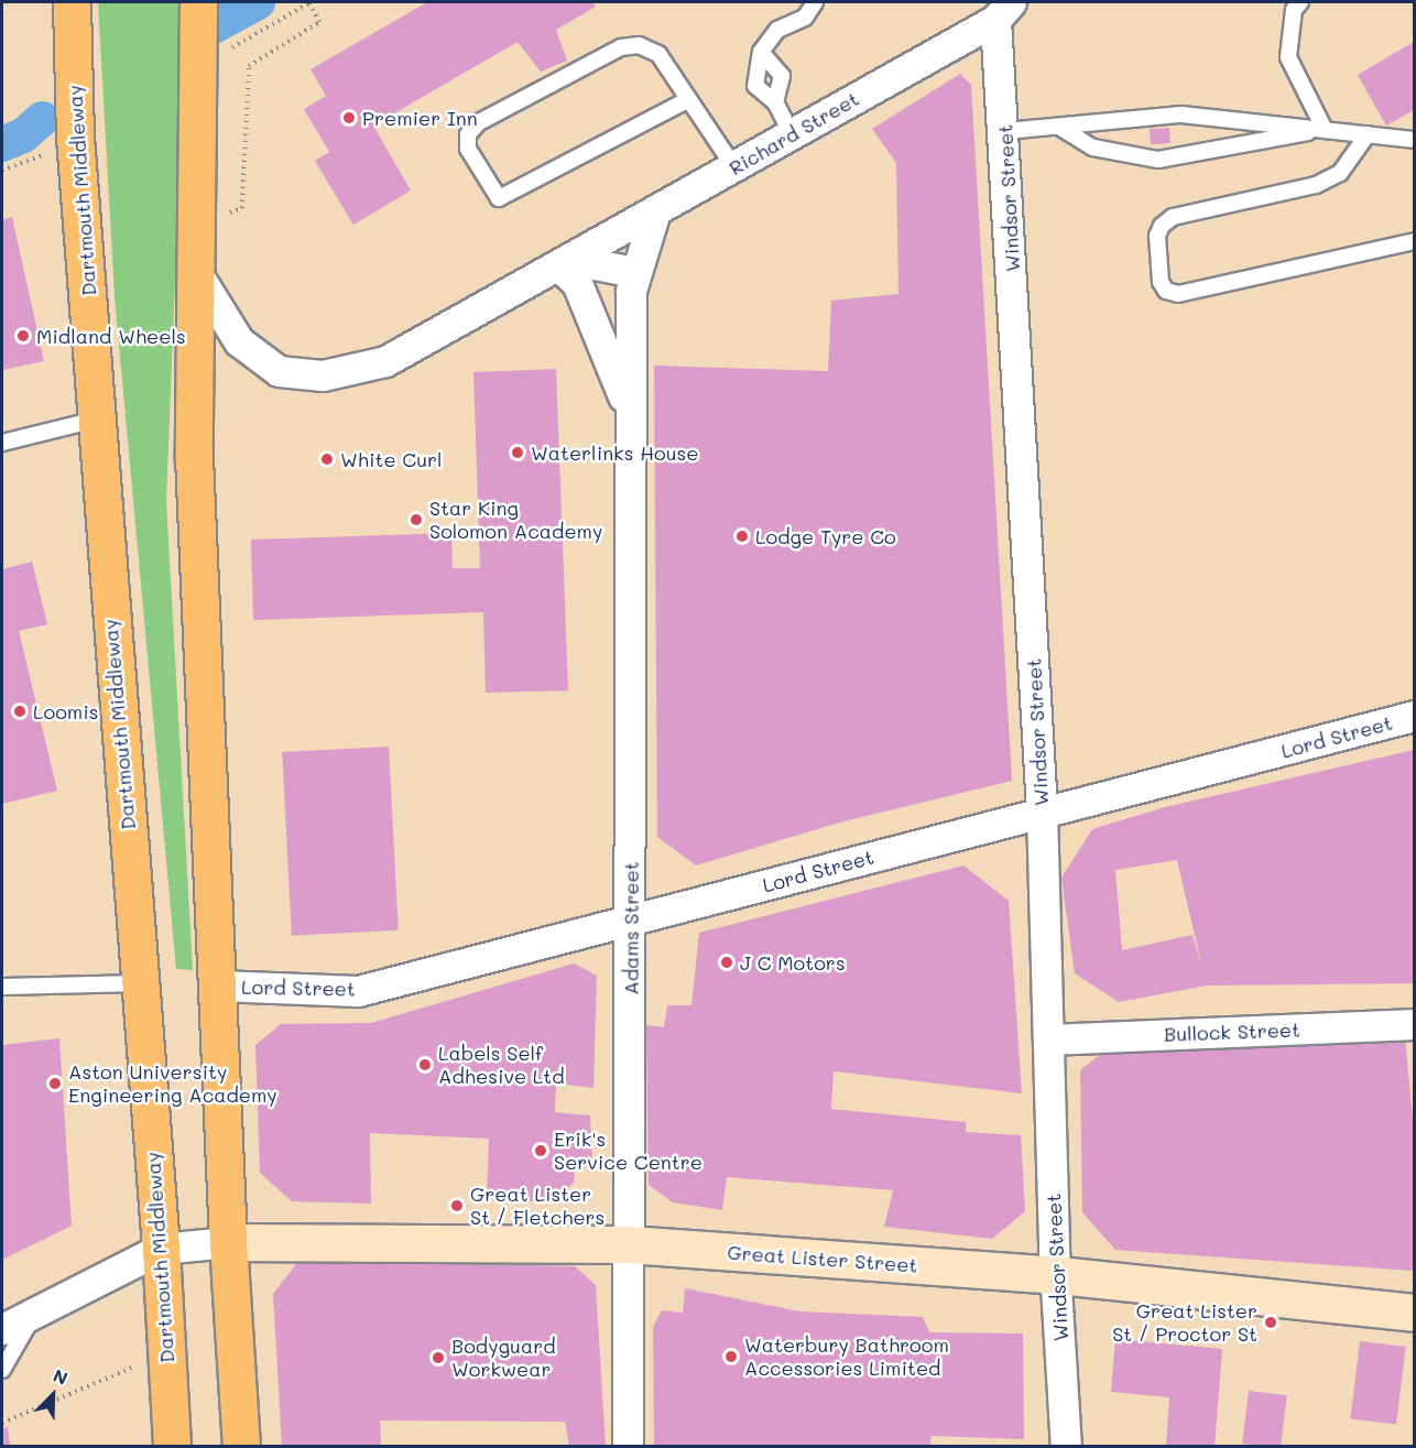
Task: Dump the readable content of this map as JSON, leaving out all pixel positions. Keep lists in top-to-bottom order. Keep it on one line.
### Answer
{"streets":{"highway":["Dartmouth Middleway"],"main road":["Great Lister Street"],"street":["Richard Street","Windsor Street","Lord Street","Adams Street","Bullock Street"]},"crossings":[["Richard Street","Windsor Street"],["Richard Street","Adams Street"],["Windsor Street","Lord Street"],["Windsor Street","Bullock Street"],["Windsor Street","Great Lister Street"],["Lord Street","Adams Street"],["Adams Street","Great Lister Street"]],"places":["Premier Inn","Midland Wheels","Waterlinks House","White Curl","Star King Solomon Academy","Lodge Tyre Co","Loomis","J C Motors","Labels Self Adhesive Ltd","Aston University Engineering Academy","Erik's Service Centre","Great Lister St / Fletchers","Great Lister St / Proctor St","Waterbury Bathroom Accessories Limited","Bodyguard Workwear"],"north":"top right"}
